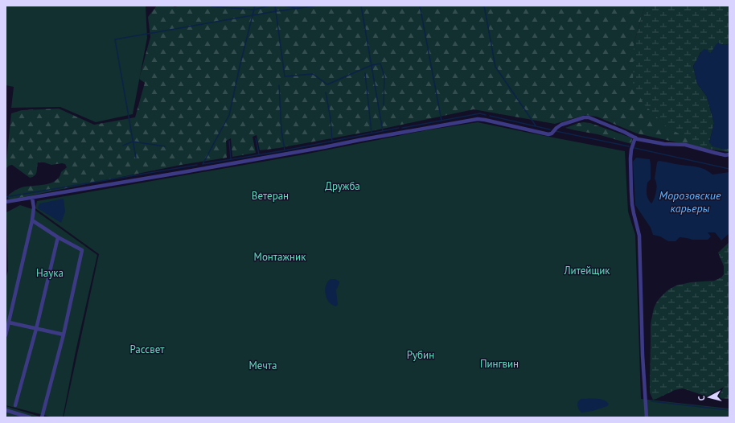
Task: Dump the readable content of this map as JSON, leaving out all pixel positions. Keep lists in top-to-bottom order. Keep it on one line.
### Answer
{"water":["Морозовские карьеры"],"parks":["Дружба","Ветеран","Монтажник","Литейщик","Наука","Рассвет","Рубин","Пингвин","Мечта"],"north":"left"}
